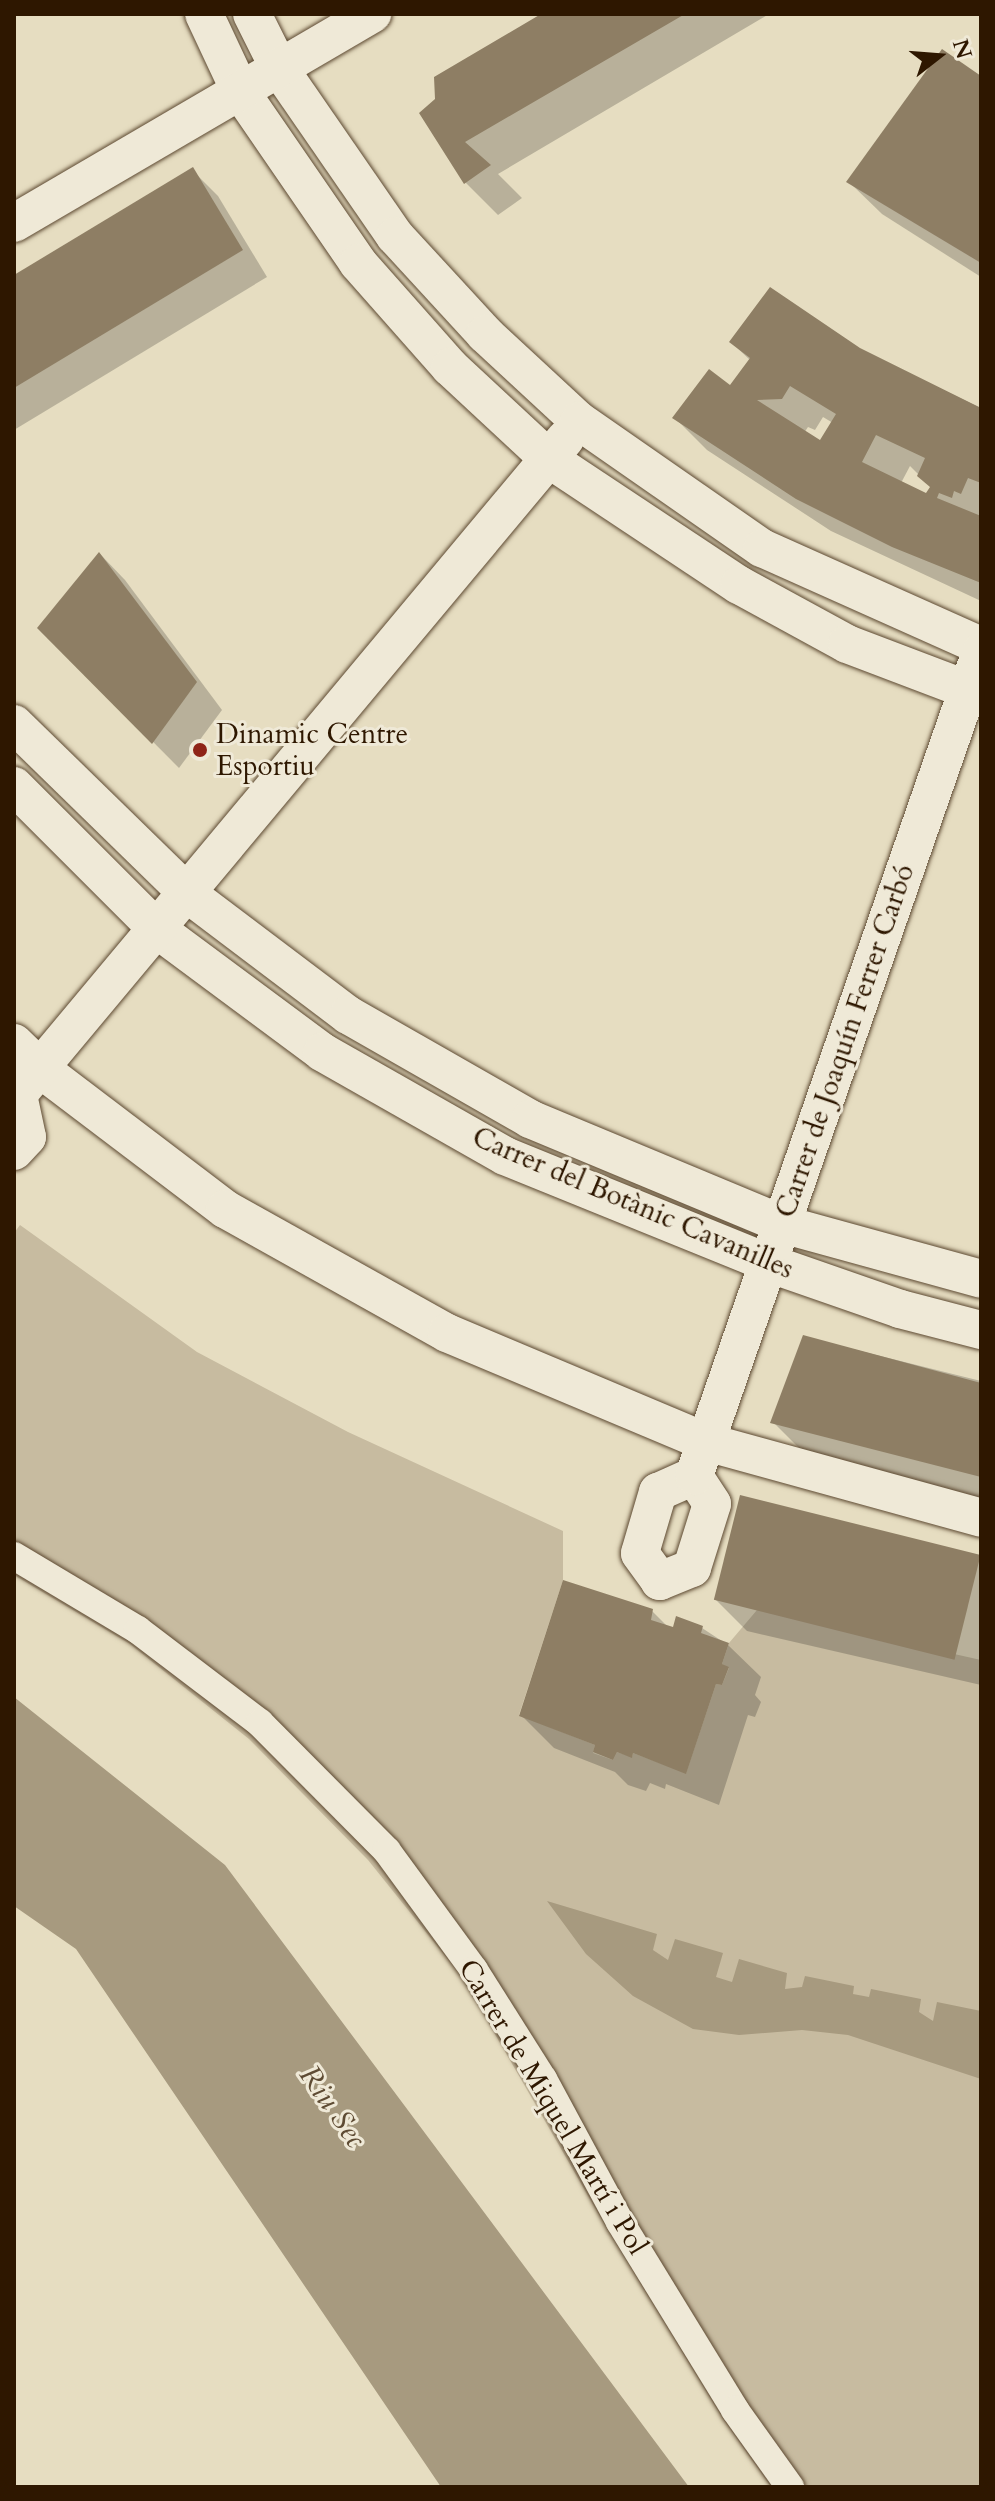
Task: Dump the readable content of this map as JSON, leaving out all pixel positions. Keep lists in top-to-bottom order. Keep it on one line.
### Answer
{"streets":{"street":["Carrer de Joaquín Ferrer Carbó","Carrer del Botànic Cavanilles","Carrer de Miquel Martí i Pol"]},"crossings":[["Carrer de Joaquín Ferrer Carbó","Carrer del Botànic Cavanilles"]],"water":["Riu Sec"],"places":["Dinamic Centre Esportiu"],"north":"right"}
